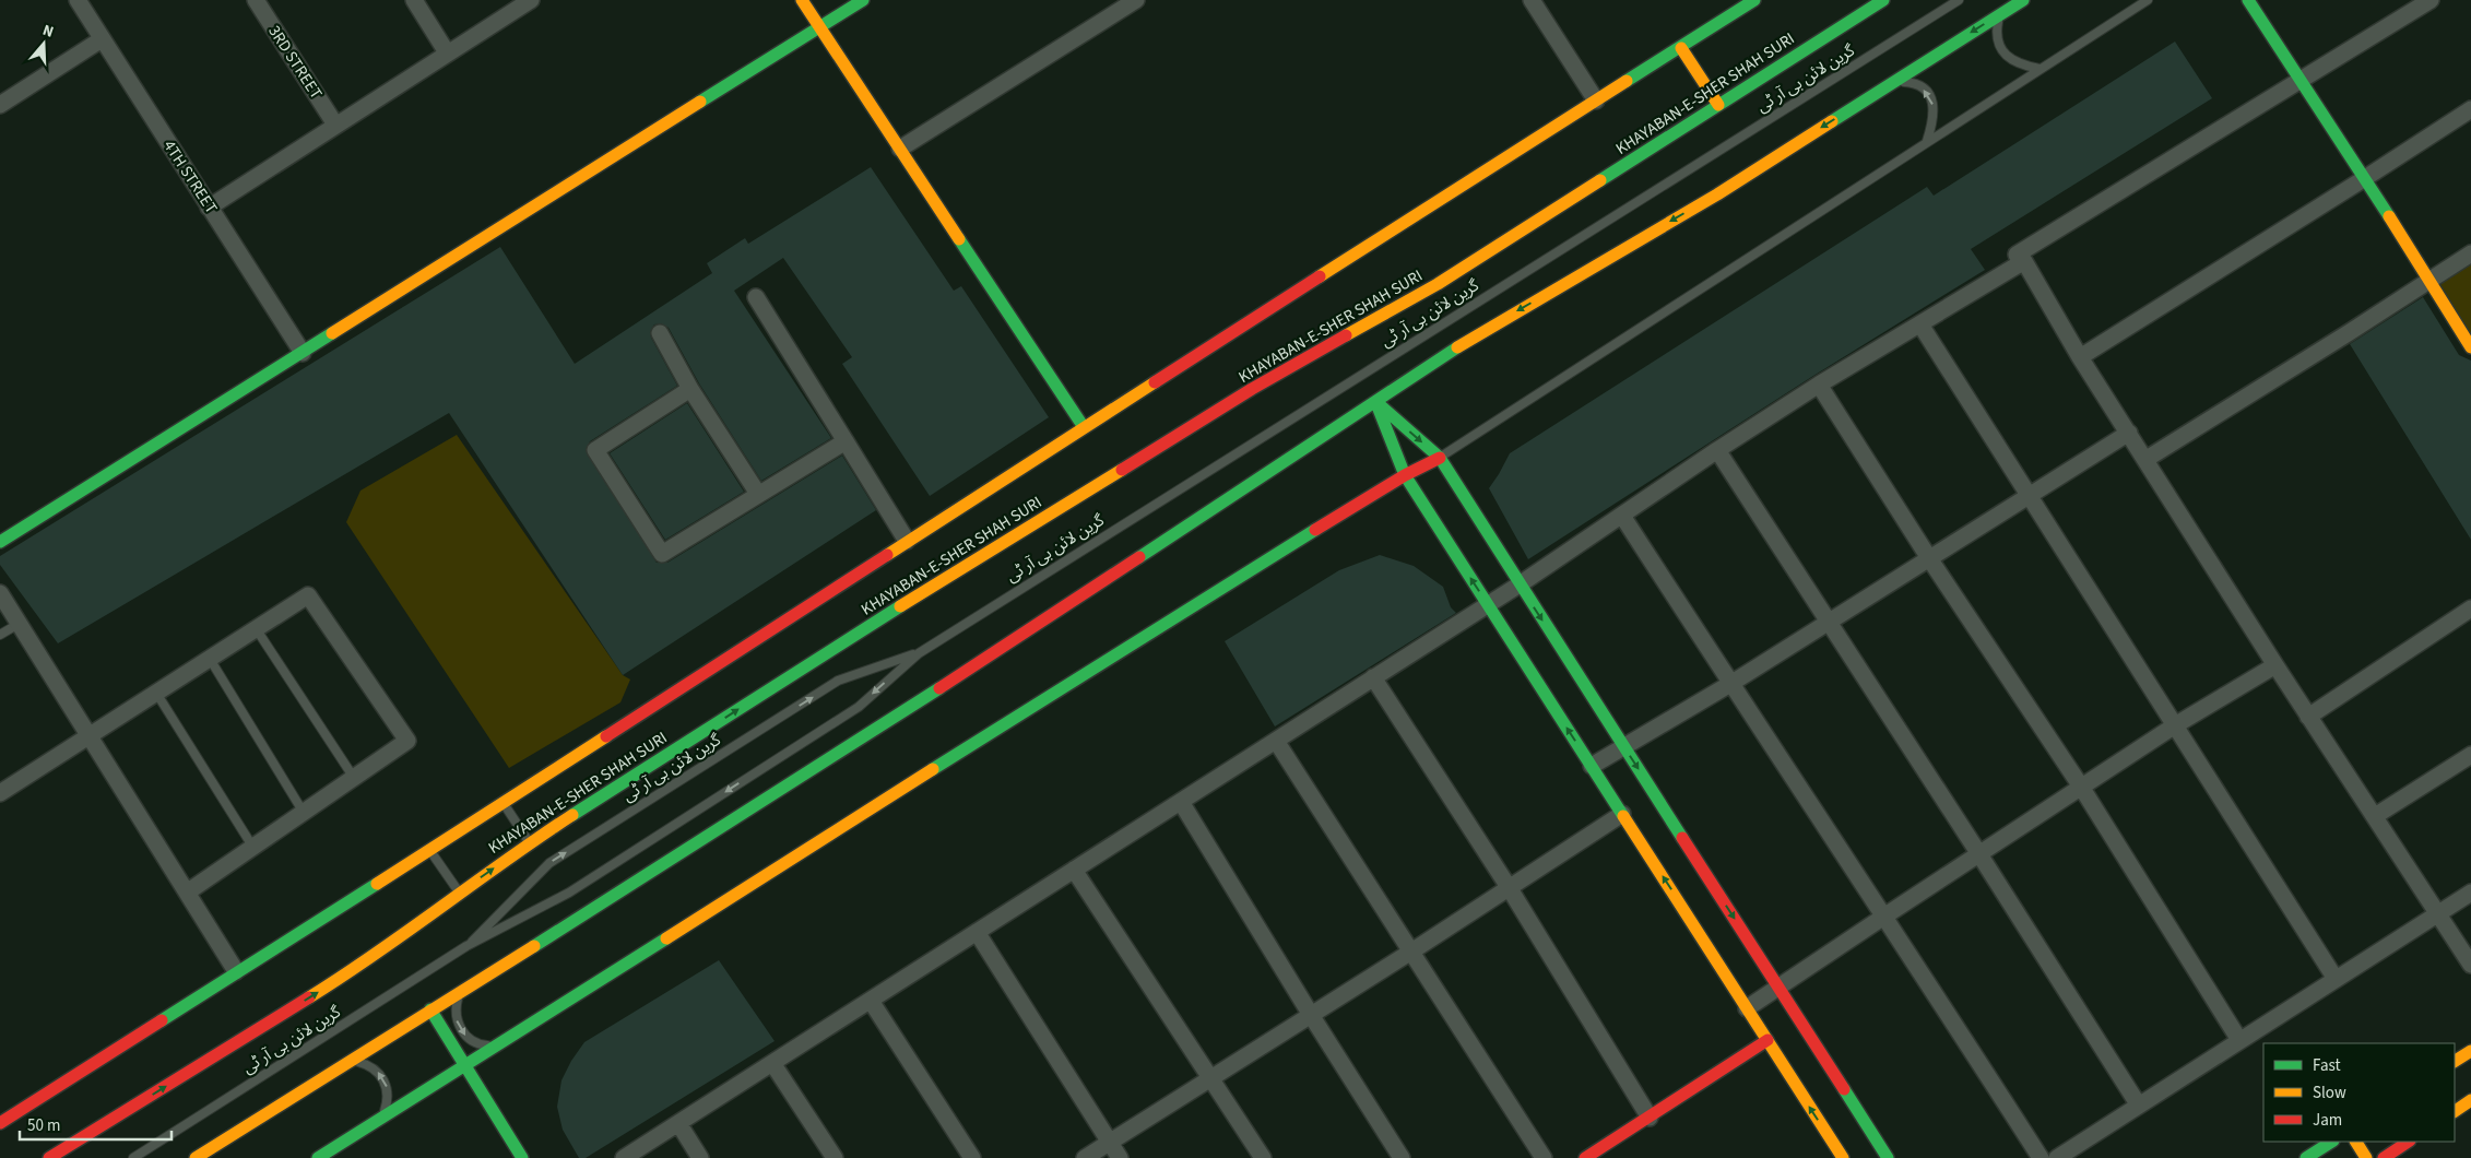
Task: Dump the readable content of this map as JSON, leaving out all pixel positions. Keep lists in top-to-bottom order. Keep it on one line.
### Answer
{"streets":{"main road":["KHAYABAN-E-SHER SHAH SURI"],"street":["3RD STREET","4TH STREET"],"lane":["گرین لائن بی آر ٹی"]},"legend":["Fast","Slow","Jam"],"scale_bar":"50 m","north":"top"}
